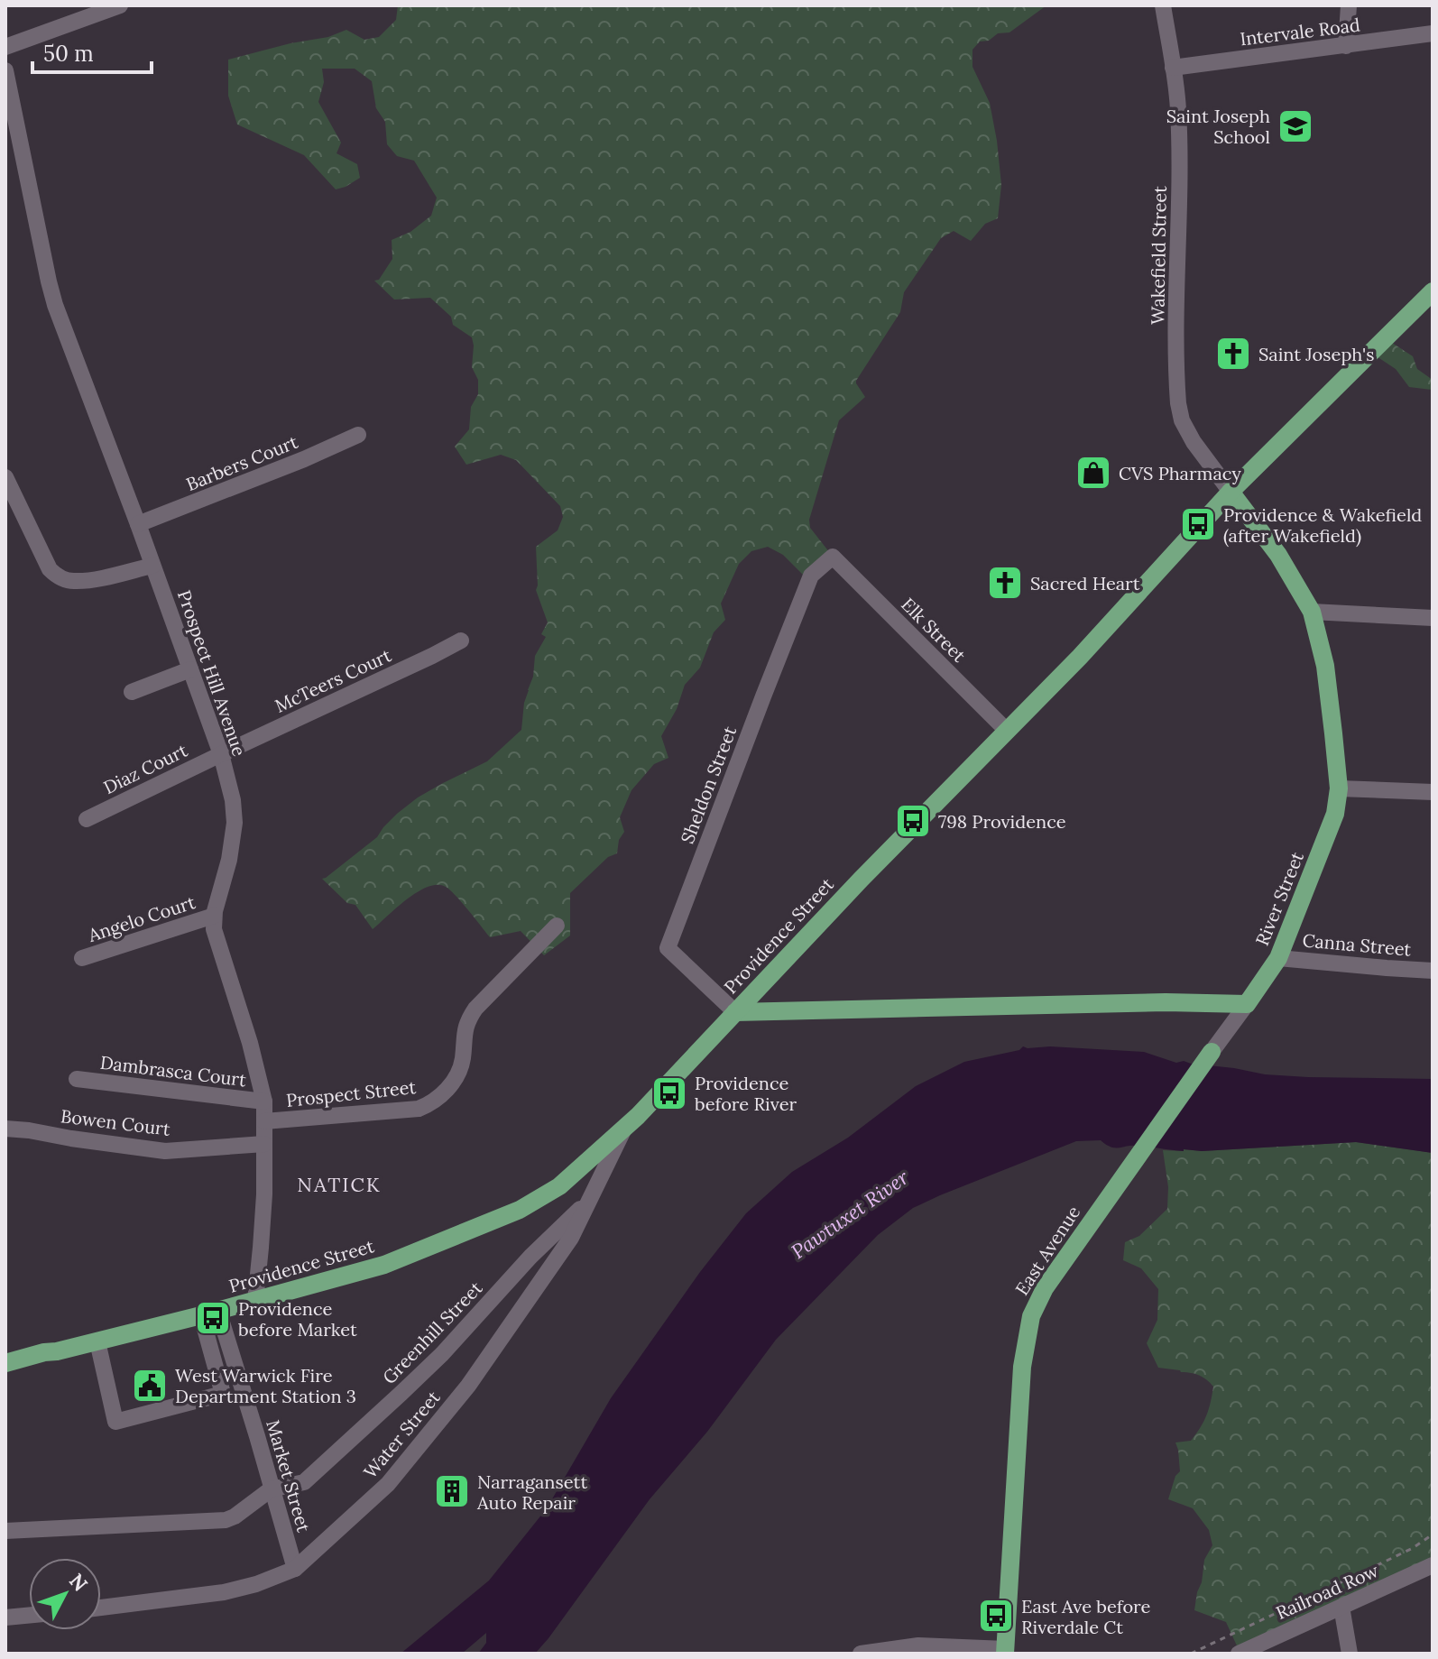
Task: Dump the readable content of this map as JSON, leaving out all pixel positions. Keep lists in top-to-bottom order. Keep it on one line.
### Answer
{"streets":{"main road":["River Street","Providence Street","East Avenue"],"street":["Intervale Road","Wakefield Street","Barbers Court","Elk Street","Prospect Hill Avenue","McTeers Court","Diaz Court","Sheldon Street","Angelo Court","Canna Street","Dambrasca Court","Prospect Street","Bowen Court","Greenhill Street","Water Street","Market Street","Railroad Row"]},"crossings":[["Intervale Road","Wakefield Street"],["Wakefield Street","River Street"],["Wakefield Street","Providence Street"],["Barbers Court","Prospect Hill Avenue"],["Elk Street","Sheldon Street"],["Elk Street","Providence Street"],["Prospect Hill Avenue","McTeers Court"],["Prospect Hill Avenue","Diaz Court"],["Prospect Hill Avenue","Angelo Court"],["Prospect Hill Avenue","Providence Street"],["Prospect Hill Avenue","Dambrasca Court"],["Prospect Hill Avenue","Prospect Street"],["Prospect Hill Avenue","Bowen Court"],["McTeers Court","Diaz Court"],["Sheldon Street","Providence Street"],["River Street","Providence Street"],["River Street","Canna Street"],["River Street","East Avenue"],["Providence Street","Water Street"],["Providence Street","Market Street"],["Greenhill Street","Water Street"],["Greenhill Street","Market Street"],["Water Street","Market Street"]],"districts":["NATICK"],"water":["Pawtuxet River"],"places":{"school or university":["Saint Joseph School"],"church":["Saint Joseph's","Sacred Heart"],"shop":["CVS Pharmacy"],"bus stop":["Providence & Wakefield (after Wakefield)","798 Providence","Providence before River","Providence before Market","East Ave before Riverdale Ct"],"public building":["West Warwick Fire Department Station 3"],"building":["Narragansett Auto Repair"]},"scale_bar":"50 m","north":"top right"}
